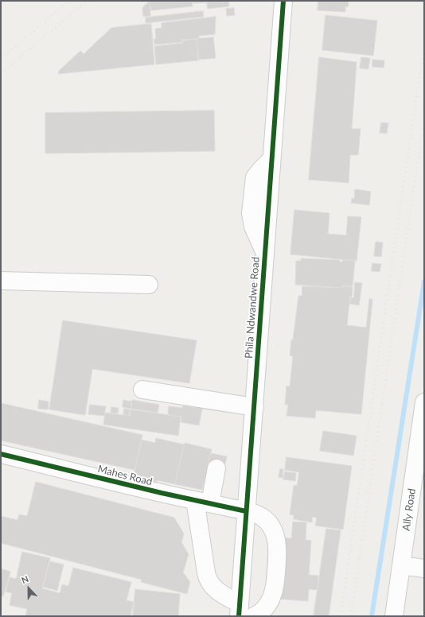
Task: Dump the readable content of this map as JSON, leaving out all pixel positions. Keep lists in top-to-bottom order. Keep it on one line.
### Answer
{"streets":{"street":["Phila Ndwandwe Road","Mahes Road","Ally Road"]},"crossings":[["Phila Ndwandwe Road","Mahes Road"]],"north":"top"}
